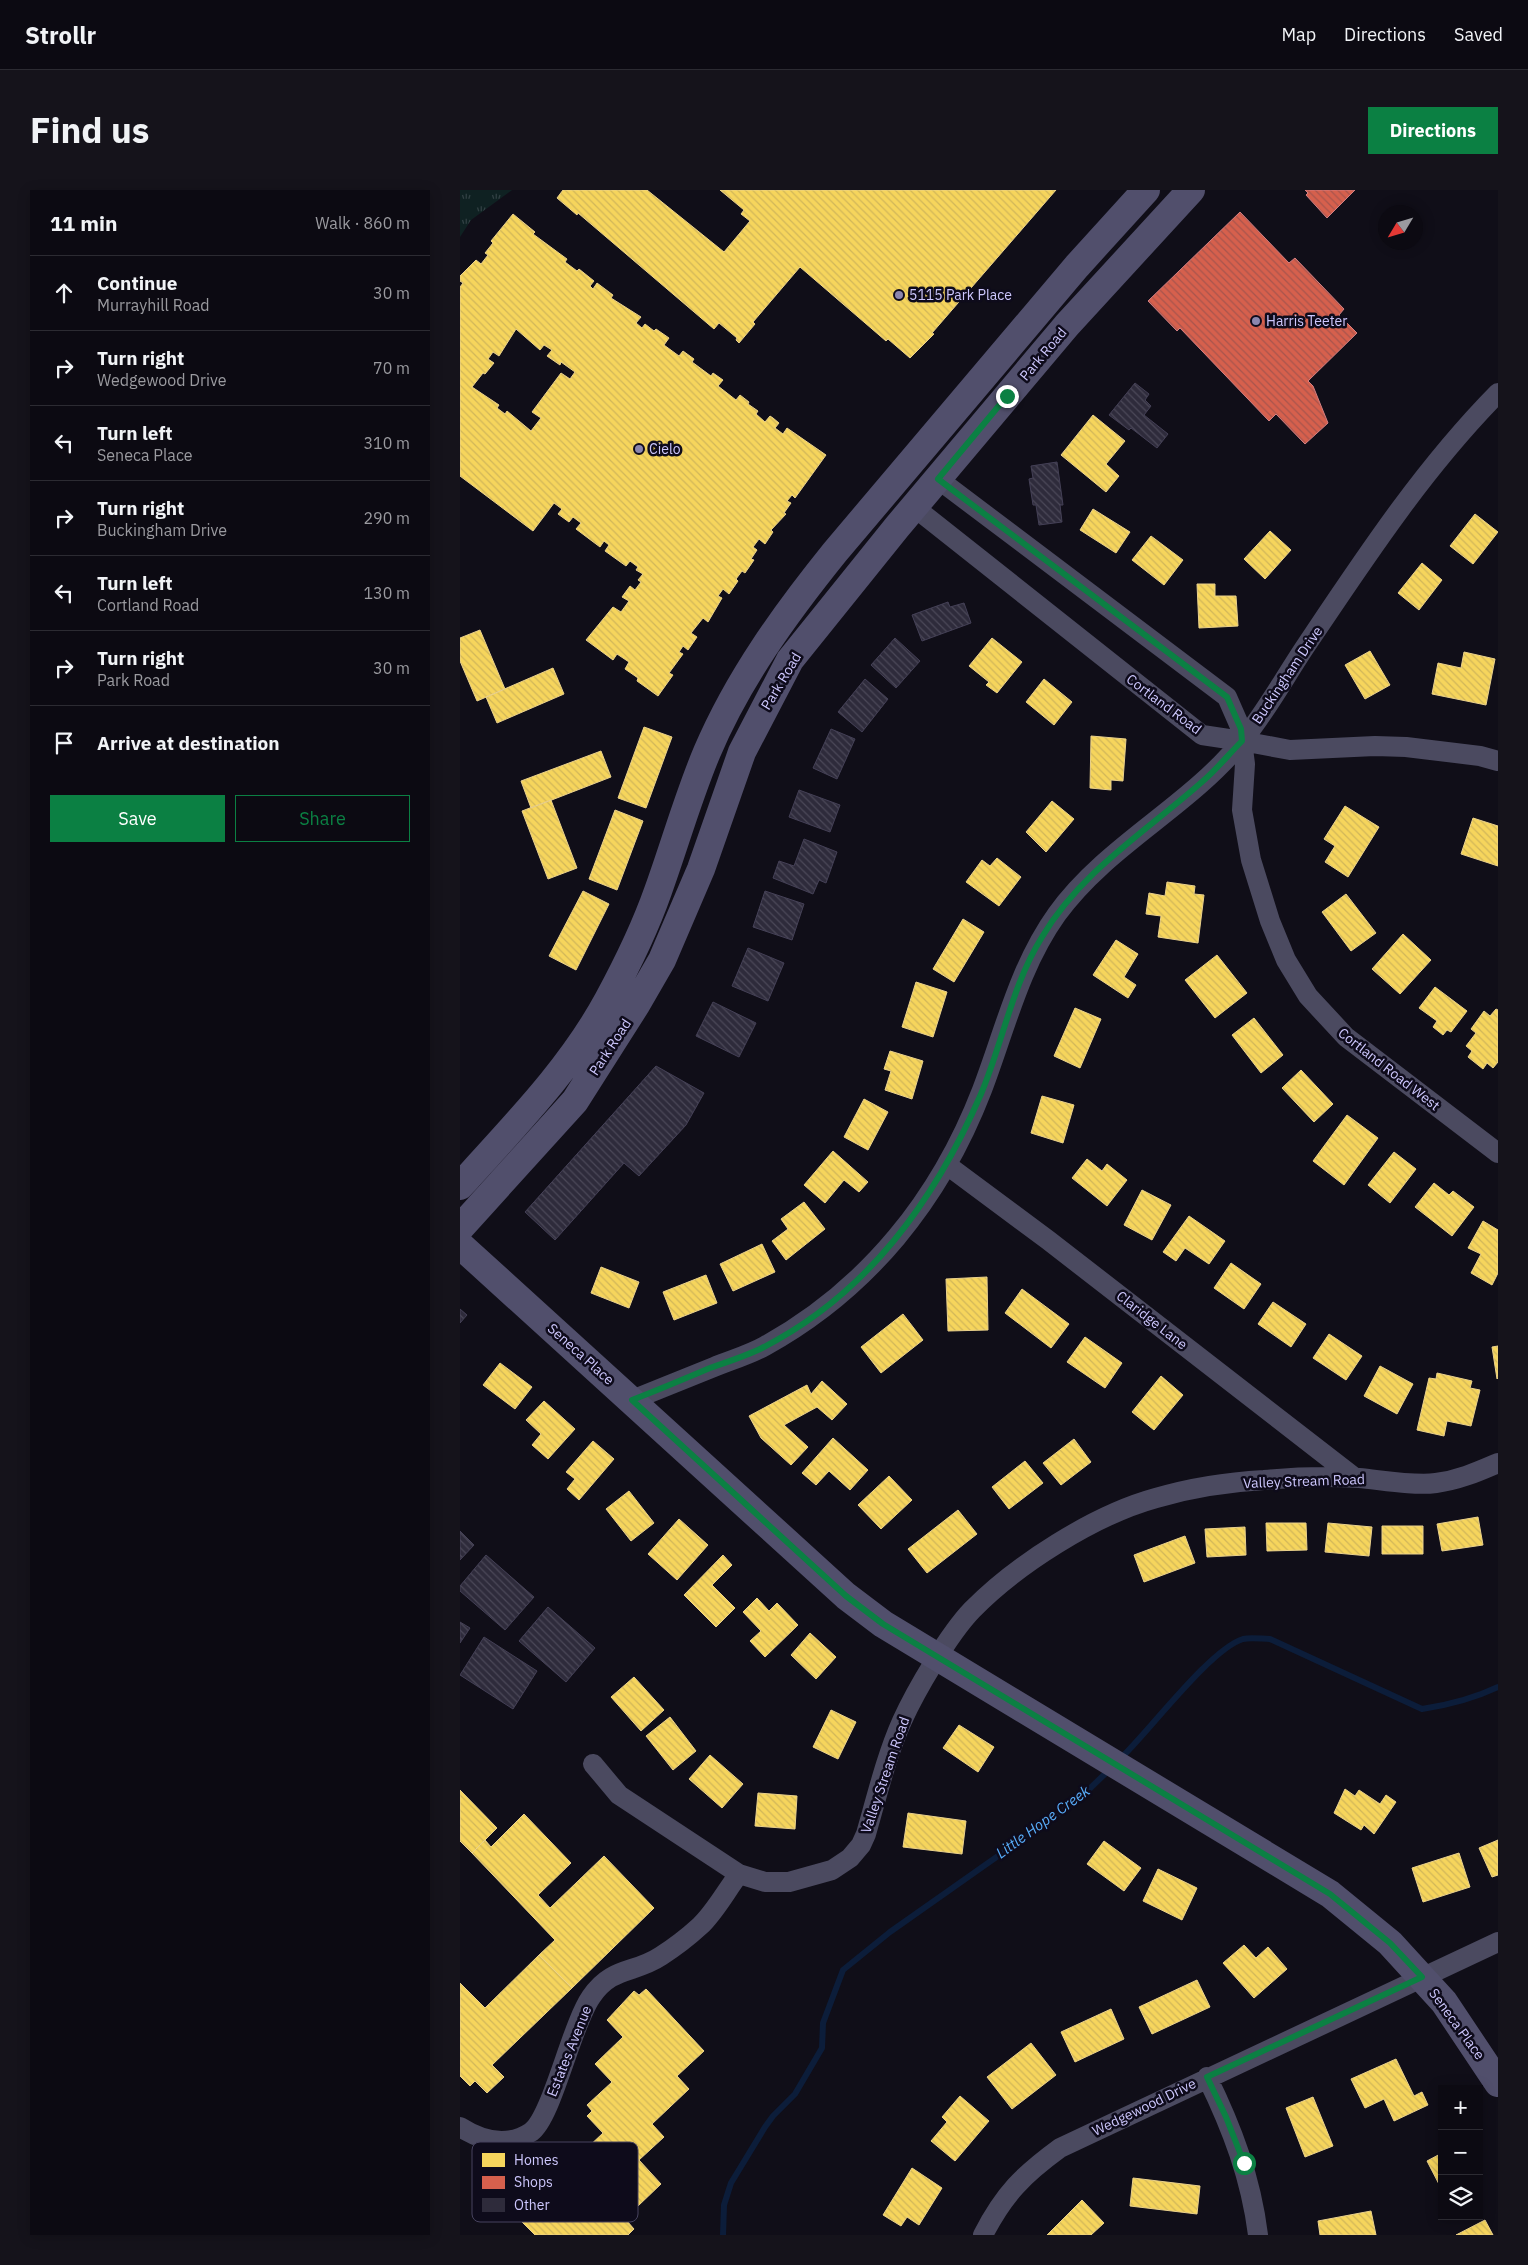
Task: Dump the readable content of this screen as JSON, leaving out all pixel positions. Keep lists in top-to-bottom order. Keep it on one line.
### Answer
{"streets":{"main road":["Park Road","Seneca Place"],"street":["Buckingham Drive","Cortland Road","Cortland Road West","Claridge Lane","Valley Stream Road","Estates Avenue","Wedgewood Drive"]},"crossings":[["Park Road","Cortland Road"],["Buckingham Drive","Cortland Road"],["Buckingham Drive","Cortland Road West"],["Buckingham Drive","Claridge Lane"],["Buckingham Drive","Seneca Place"],["Cortland Road","Cortland Road West"],["Claridge Lane","Valley Stream Road"],["Seneca Place","Valley Stream Road"],["Seneca Place","Wedgewood Drive"],["Valley Stream Road","Estates Avenue"]],"water":["Little Hope Creek"],"places":["5115 Park Place","Harris Teeter","Cielo"],"legend":["Homes","Shops","Other"],"north":"bottom left","page":{"header":"Strollr","nav":["Map","Directions","Saved"],"title":"Find us","buttons":["Directions",["Save","Share"]],"heading":["11 min","Walk · 860 m"],"list":[["Continue","Murrayhill Road","30 m"],["Turn right","Wedgewood Drive","70 m"],["Turn left","Seneca Place","310 m"],["Turn right","Buckingham Drive","290 m"],["Turn left","Cortland Road","130 m"],["Turn right","Park Road","30 m"],"Arrive at destination"],"map_buttons":["+","−"]}}
